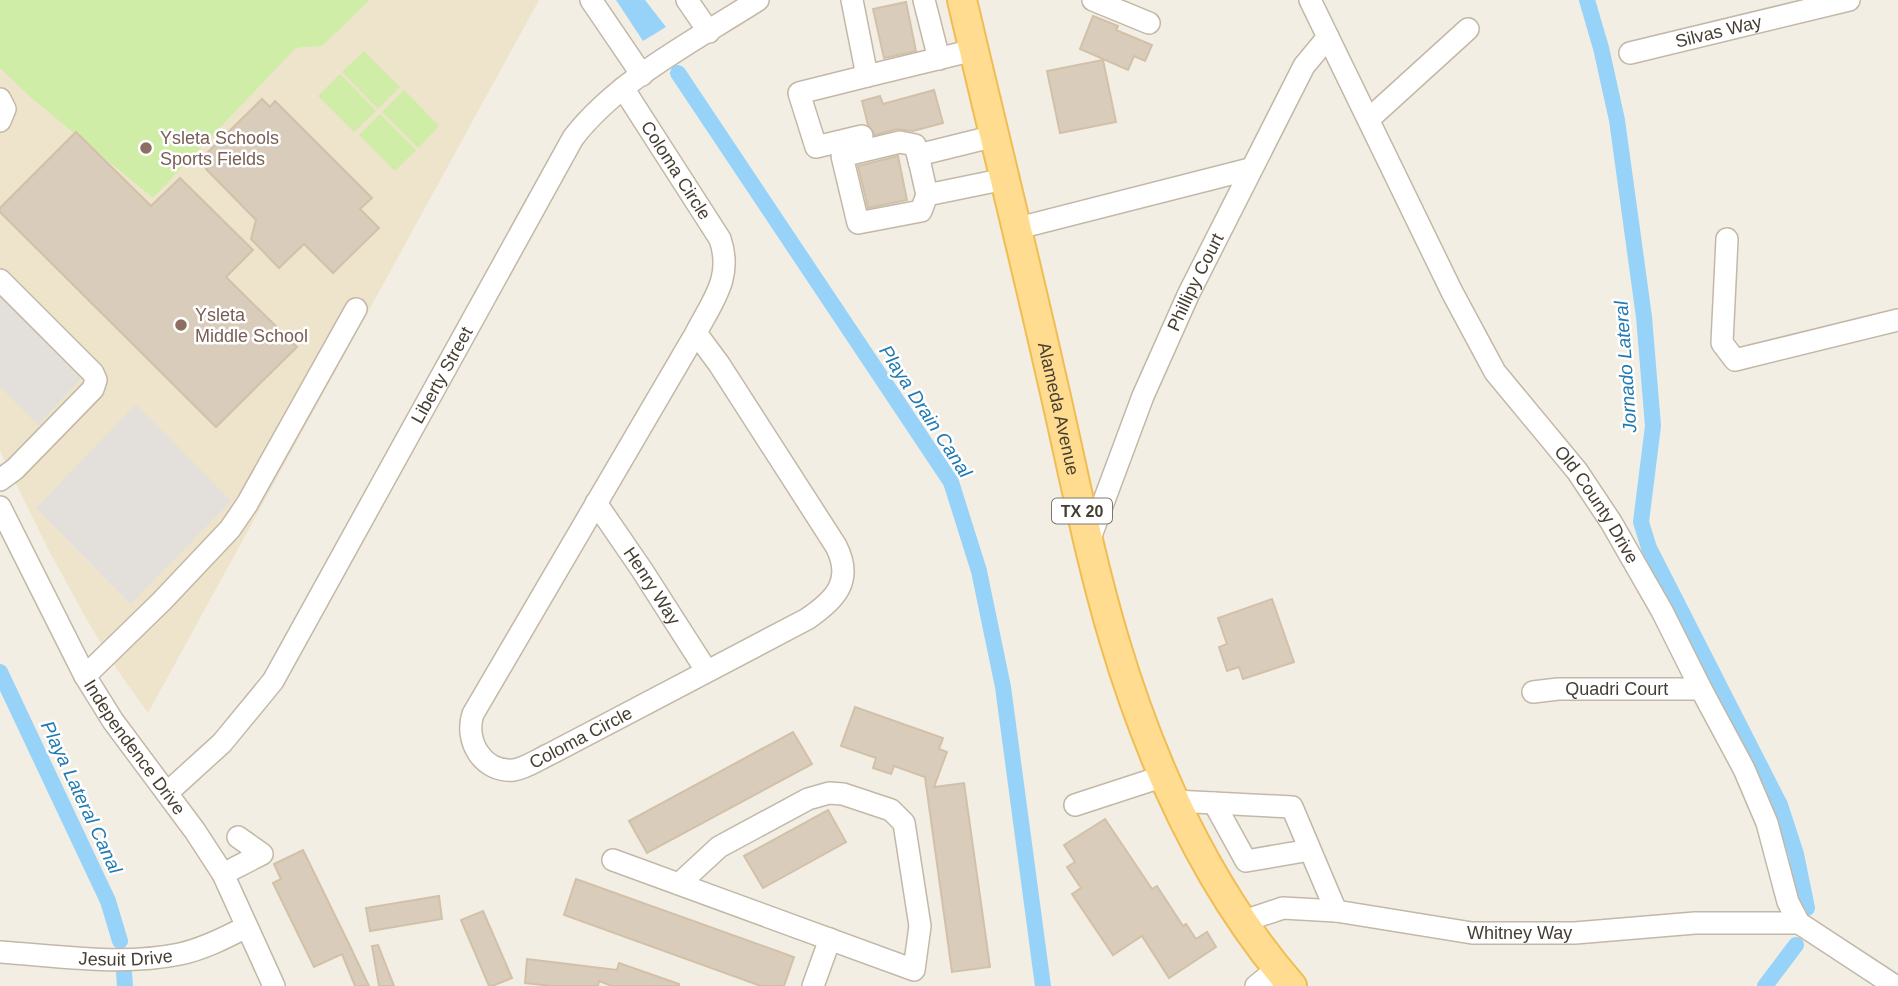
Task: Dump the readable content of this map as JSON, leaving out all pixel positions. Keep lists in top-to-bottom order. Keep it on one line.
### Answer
{"streets":{"main road":["Alameda Avenue","TX 20"],"street":["Silvas Way","Coloma Circle","Phillipy Court","Liberty Street","Old County Drive","Henry Way","Quadri Court","Independence Drive","Whitney Way","Jesuit Drive"]},"crossings":[["Coloma Circle","Liberty Street"],["Coloma Circle","Henry Way"],["Phillipy Court","Alameda Avenue"],["Phillipy Court","Old County Drive"],["Liberty Street","Independence Drive"],["Alameda Avenue","Whitney Way"],["Old County Drive","Quadri Court"],["Old County Drive","Whitney Way"],["Independence Drive","Jesuit Drive"]],"water":["Jornado Lateral","Playa Drain Canal","Playa Lateral Canal"],"places":["Ysleta Schools Sports Fields","Ysleta Middle School"]}
